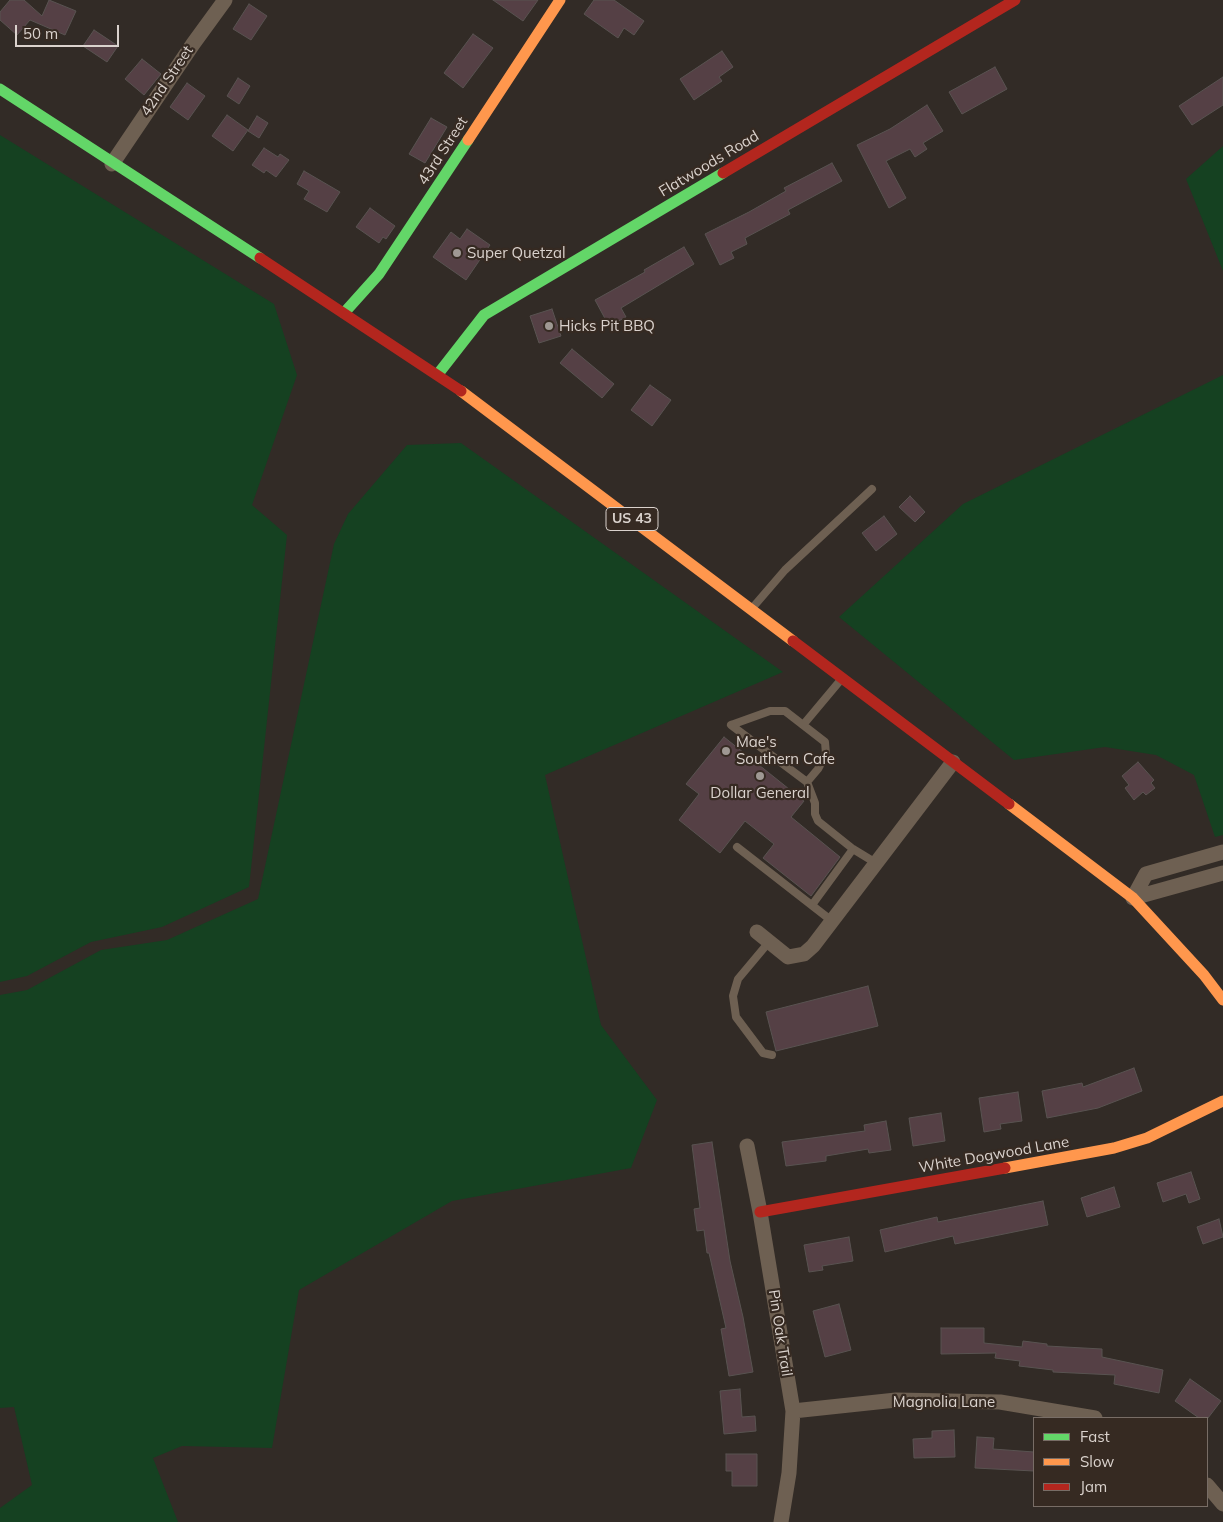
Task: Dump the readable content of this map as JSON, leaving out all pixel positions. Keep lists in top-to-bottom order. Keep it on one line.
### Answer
{"streets":{"main road":["43rd Street","Flatwoods Road","US 43","White Dogwood Lane"],"street":["42nd Street","Pin Oak Trail","Magnolia Lane"]},"crossings":[["42nd Street","US 43"],["43rd Street","US 43"],["Flatwoods Road","US 43"],["White Dogwood Lane","Pin Oak Trail"],["Pin Oak Trail","Magnolia Lane"]],"places":["Super Quetzal","Hicks Pit BBQ","Mae's Southern Cafe","Dollar General"],"legend":["Fast","Slow","Jam"],"scale_bar":"50 m"}
